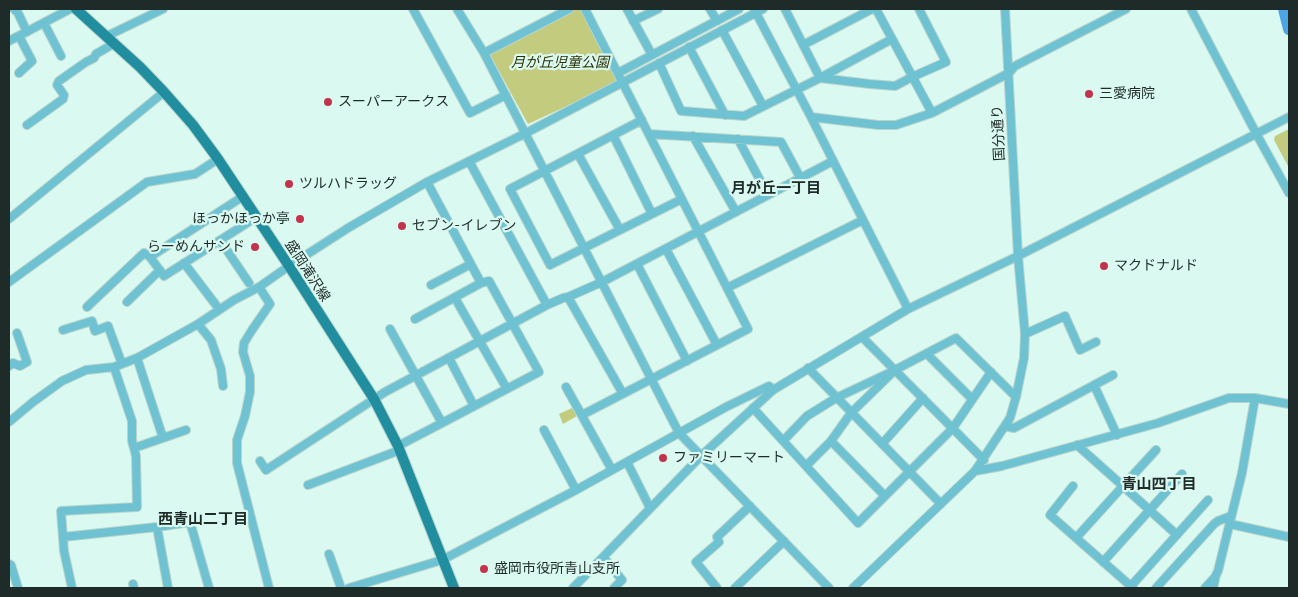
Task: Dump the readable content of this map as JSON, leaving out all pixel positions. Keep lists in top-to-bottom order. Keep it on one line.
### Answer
{"streets":{"main road":["盛岡滝沢線"],"street":["国分通り"]},"districts":["月が丘一丁目","青山四丁目","西青山二丁目"],"parks":["月が丘児童公園"],"places":["三愛病院","スーパーアークス","ツルハドラッグ","ほっかほっか亭","セブン-イレブン","らーめんサンド","マクドナルド","ファミリーマート","盛岡市役所青山支所"]}
